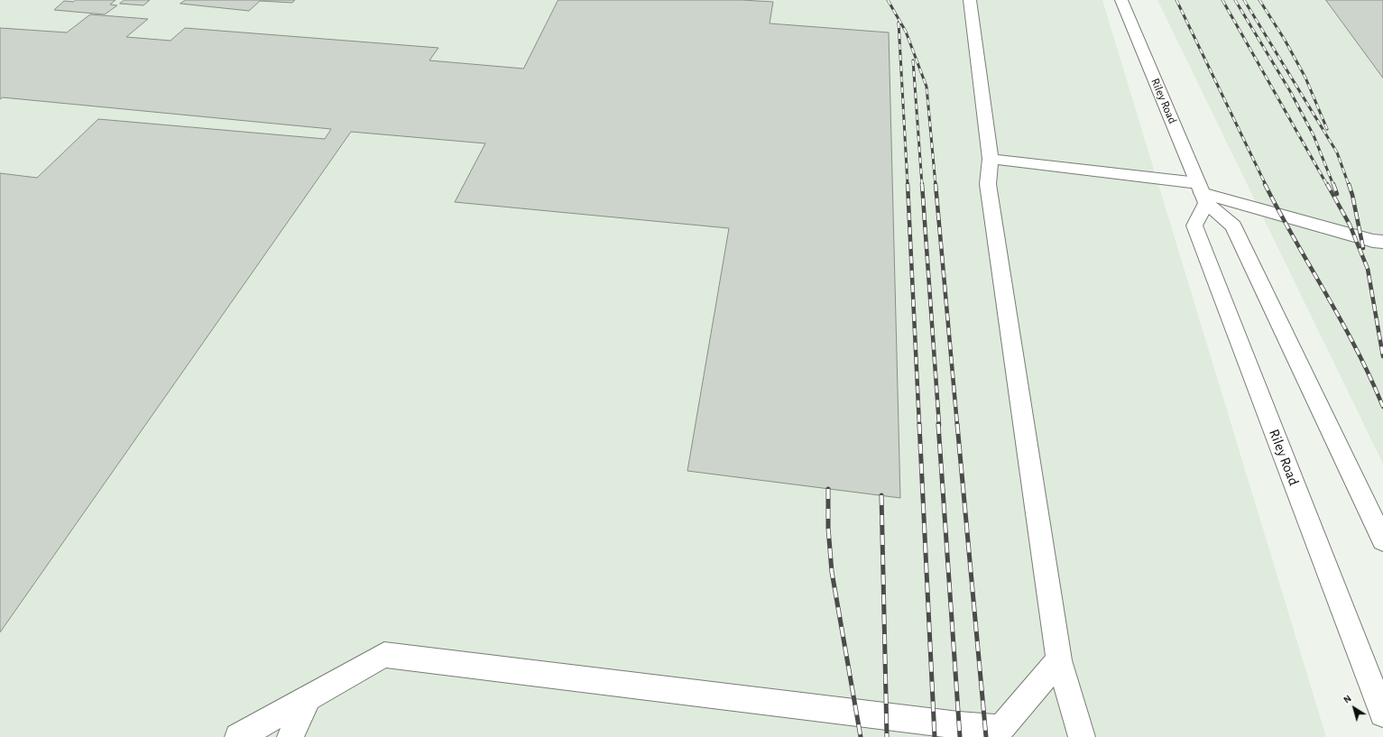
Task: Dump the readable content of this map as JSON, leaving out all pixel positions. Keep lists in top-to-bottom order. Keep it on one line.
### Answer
{"streets":{"main road":["Riley Road"]},"north":"top left"}
